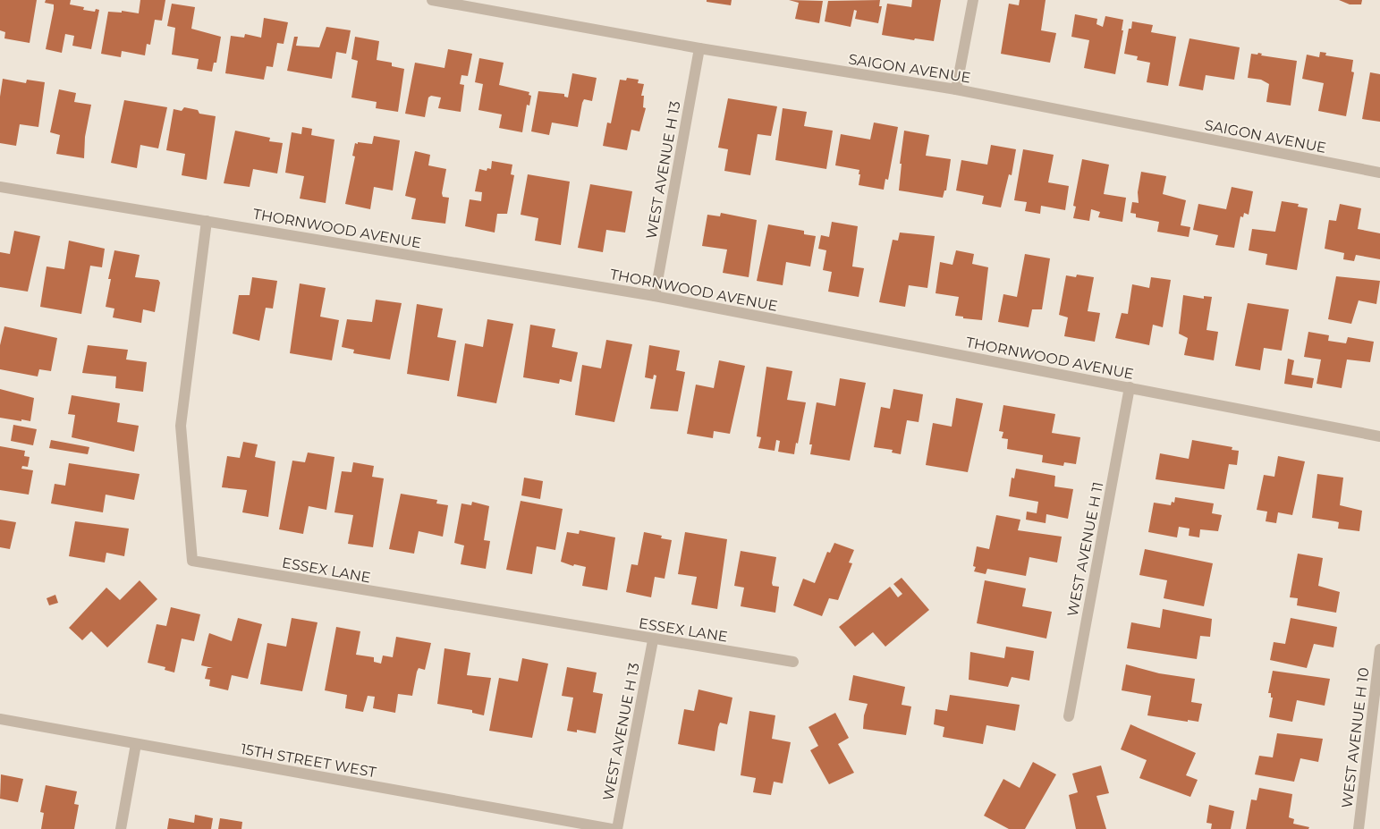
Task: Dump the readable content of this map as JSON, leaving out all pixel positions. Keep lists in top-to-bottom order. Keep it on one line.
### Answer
{"streets":{"street":["SAIGON AVENUE","WEST AVENUE H 13","THORNWOOD AVENUE","WEST AVENUE H 11","ESSEX LANE","WEST AVENUE H 10","15TH STREET WEST"]},"crossings":[["SAIGON AVENUE","WEST AVENUE H 13"],["WEST AVENUE H 13","THORNWOOD AVENUE"],["WEST AVENUE H 13","ESSEX LANE"],["THORNWOOD AVENUE","WEST AVENUE H 11"],["THORNWOOD AVENUE","ESSEX LANE"]]}
